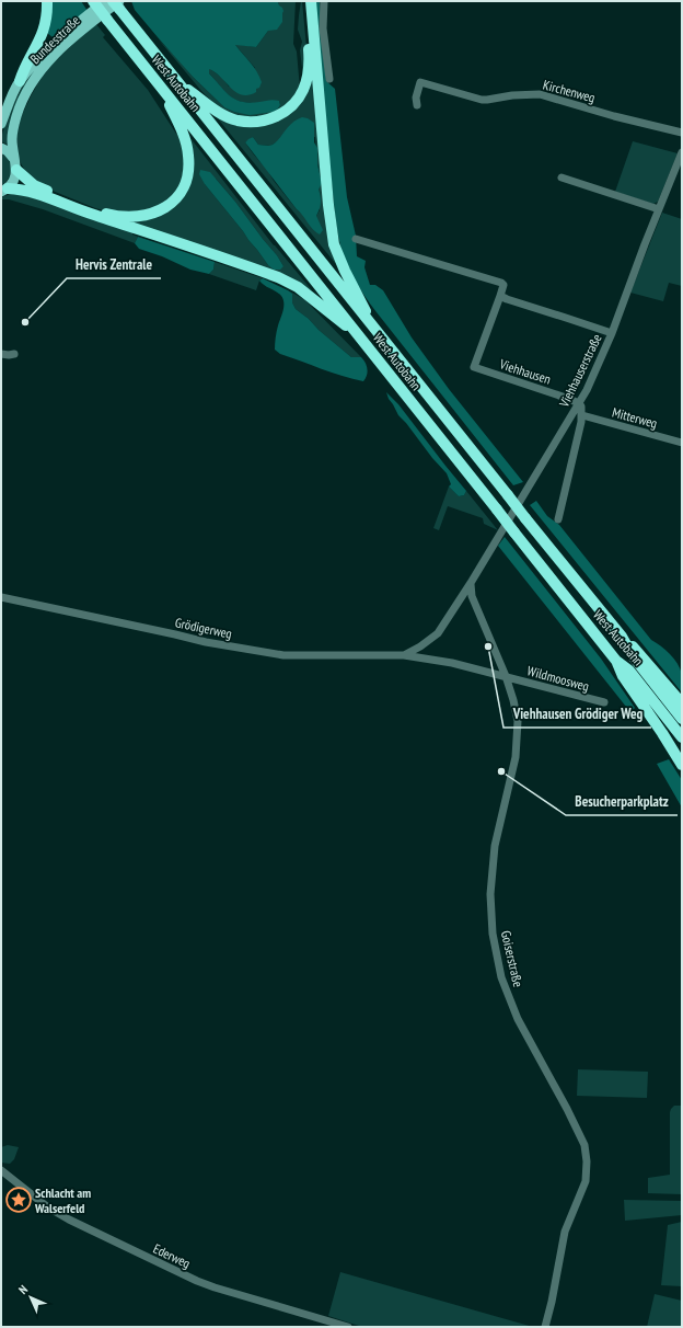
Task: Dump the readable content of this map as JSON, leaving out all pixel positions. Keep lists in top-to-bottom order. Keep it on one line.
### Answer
{"streets":{"highway":["West Autobahn"],"main road":["Bundesstraße"],"street":["Kirchenweg","Viehhauserstraße","Viehhausen","Mitterweg","Grödigerweg","Wildmoosweg","Goiserstraße","Ederweg"]},"crossings":[["Bundesstraße","West Autobahn"],["Viehhauserstraße","Viehhausen"],["Viehhauserstraße","Grödigerweg"],["Viehhauserstraße","Goiserstraße"],["Grödigerweg","Wildmoosweg"],["Grödigerweg","Goiserstraße"],["Wildmoosweg","Goiserstraße"]],"places":{"other":["Hervis Zentrale","Viehhausen Grödiger Weg","Besucherparkplatz"],"place":["Schlacht am Walserfeld"]},"north":"top left"}
